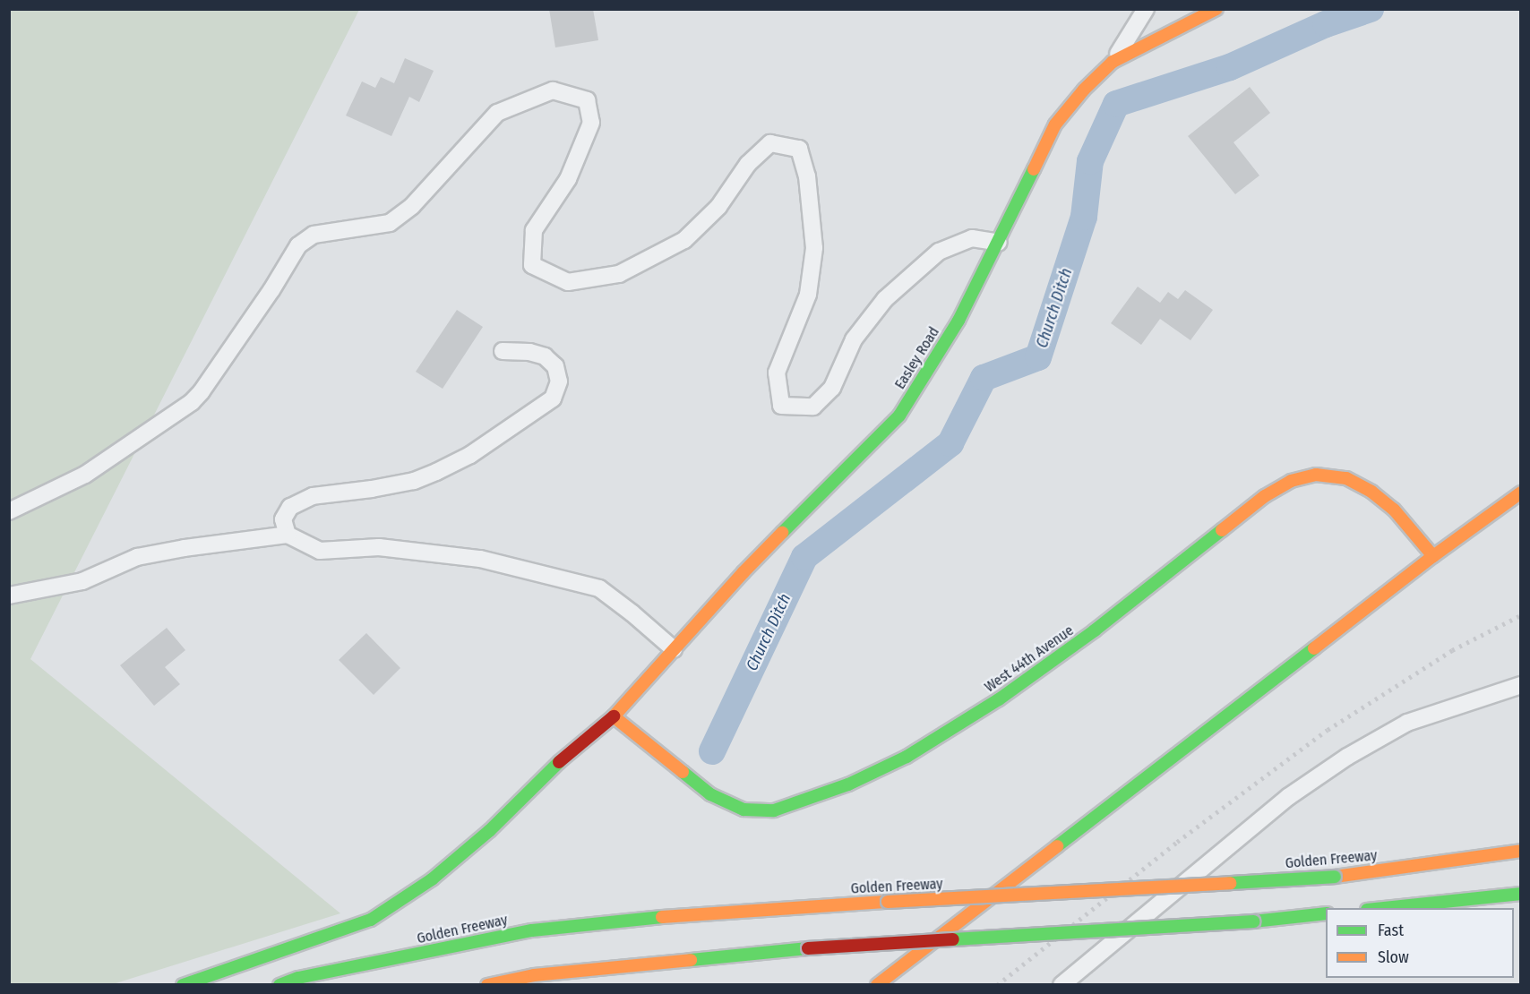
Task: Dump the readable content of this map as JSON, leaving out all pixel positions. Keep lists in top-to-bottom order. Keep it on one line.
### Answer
{"streets":{"main road":["Easley Road","West 44th Avenue","Golden Freeway"]},"crossings":[["Easley Road","West 44th Avenue"]],"water":["Church Ditch"],"legend":["Fast","Slow"]}
